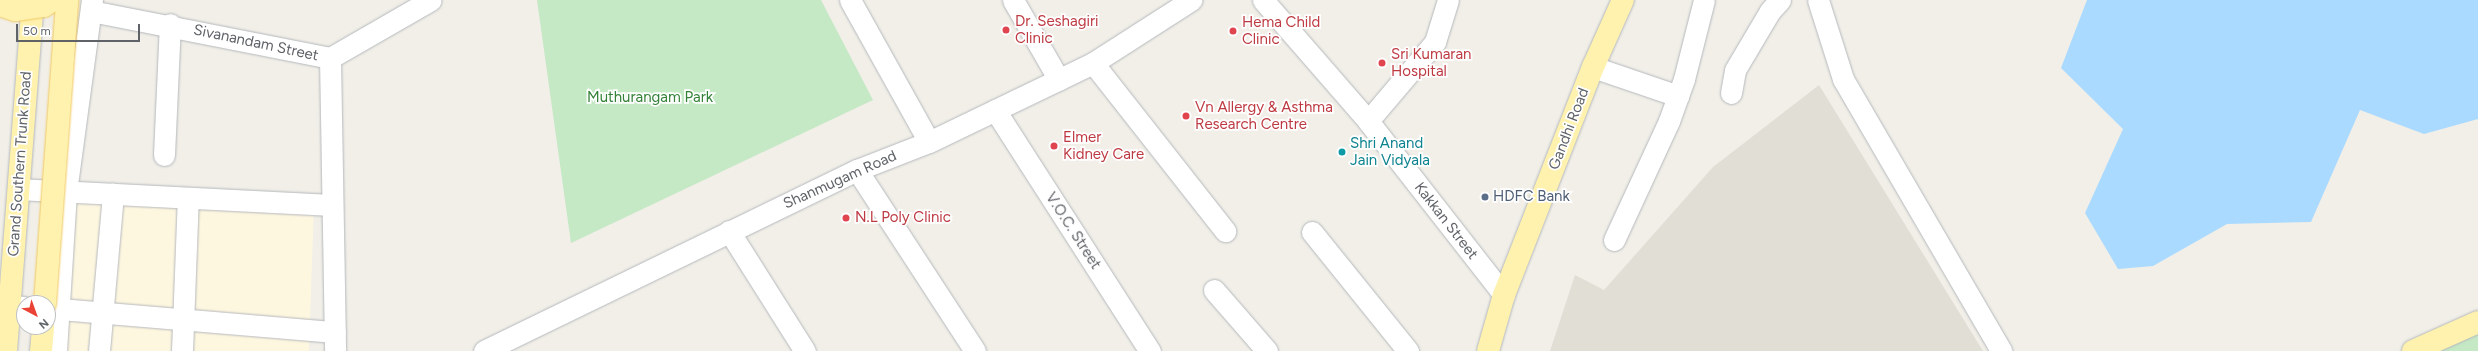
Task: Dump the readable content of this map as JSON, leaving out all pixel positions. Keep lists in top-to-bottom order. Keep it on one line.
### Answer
{"streets":{"main road":["Gandhi Road","Grand Southern Trunk Road"],"street":["Sivanandam Street","Shanmugam Road","Kakkan Street","V.O.C. Street"]},"crossings":[["Gandhi Road","Kakkan Street"],["Shanmugam Road","V.O.C. Street"]],"parks":["Muthurangam Park"],"places":["Dr. Seshagiri Clinic","Hema Child Clinic","Sri Kumaran Hospital","Vn Allergy & Asthma Research Centre","Elmer Kidney Care","Shri Anand Jain Vidyala","HDFC Bank","N.L Poly Clinic"],"scale_bar":"50 m","north":"bottom right"}
